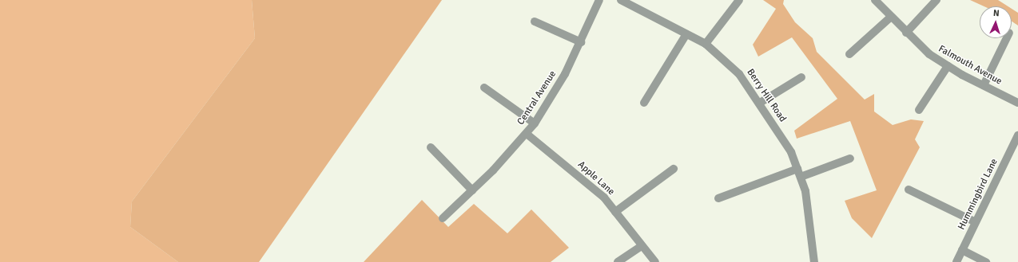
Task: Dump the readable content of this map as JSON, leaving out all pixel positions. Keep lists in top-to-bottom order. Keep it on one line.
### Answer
{"streets":{"street":["Falmouth Avenue","Berry Hill Road","Central Avenue","Apple Lane","Hummingbird Lane"]},"crossings":[["Central Avenue","Apple Lane"]],"north":"top"}
